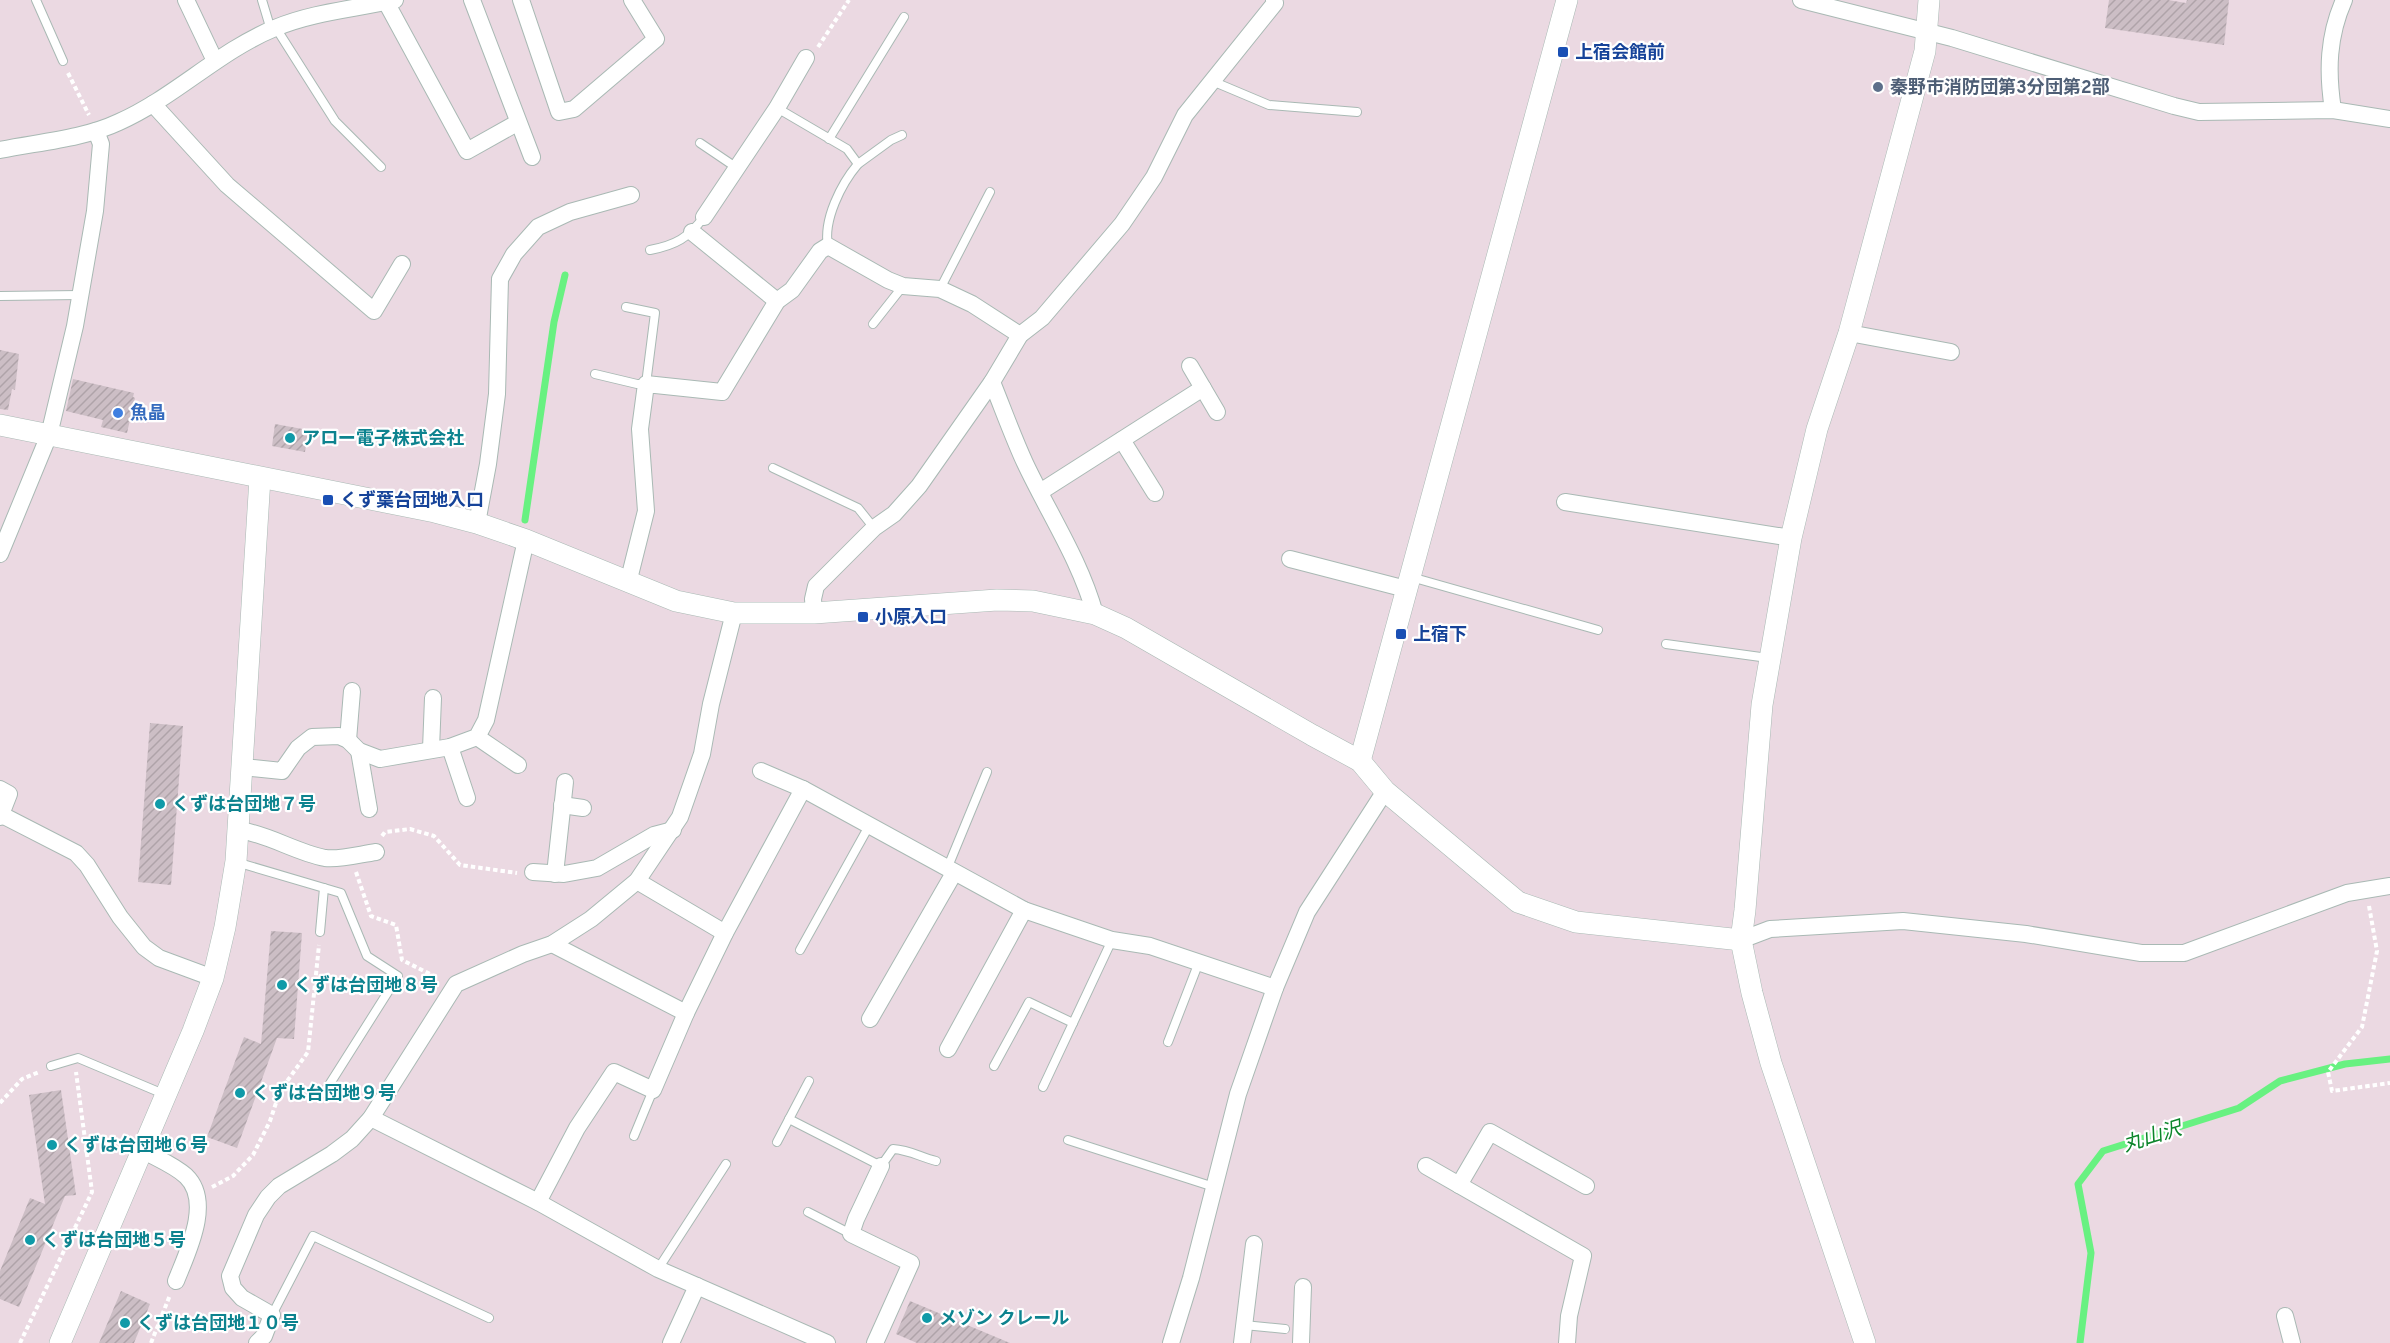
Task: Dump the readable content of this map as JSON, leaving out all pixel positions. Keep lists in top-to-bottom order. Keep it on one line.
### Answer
{"water":["丸山沢"],"places":{"transit":["上宿会館前","くず葉台団地入口","小原入口","上宿下"],"other":["秦野市消防団第3分団第2部","魚晶","アロー電子株式会社","くずは台団地７号","くずは台団地８号","くずは台団地９号","くずは台団地６号","くずは台団地５号","メゾン クレール","くずは台団地１０号"]}}
